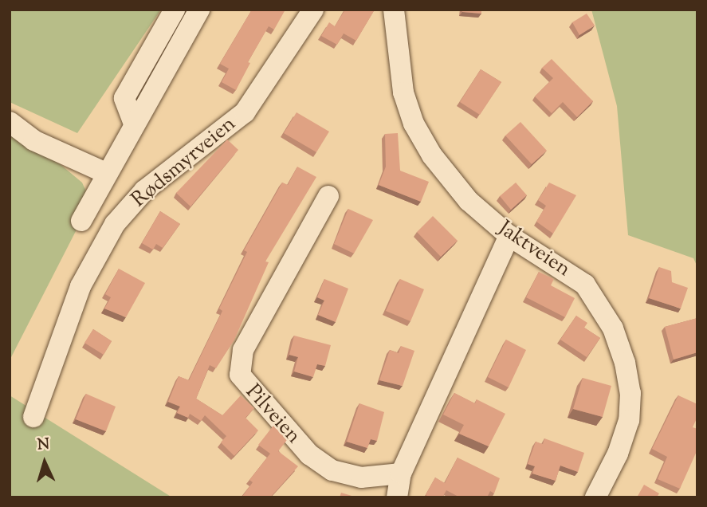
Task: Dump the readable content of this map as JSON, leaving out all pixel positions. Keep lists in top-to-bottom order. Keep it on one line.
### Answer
{"streets":{"street":["Rødsmyrveien","Jaktveien","Pilveien"]},"north":"top"}
